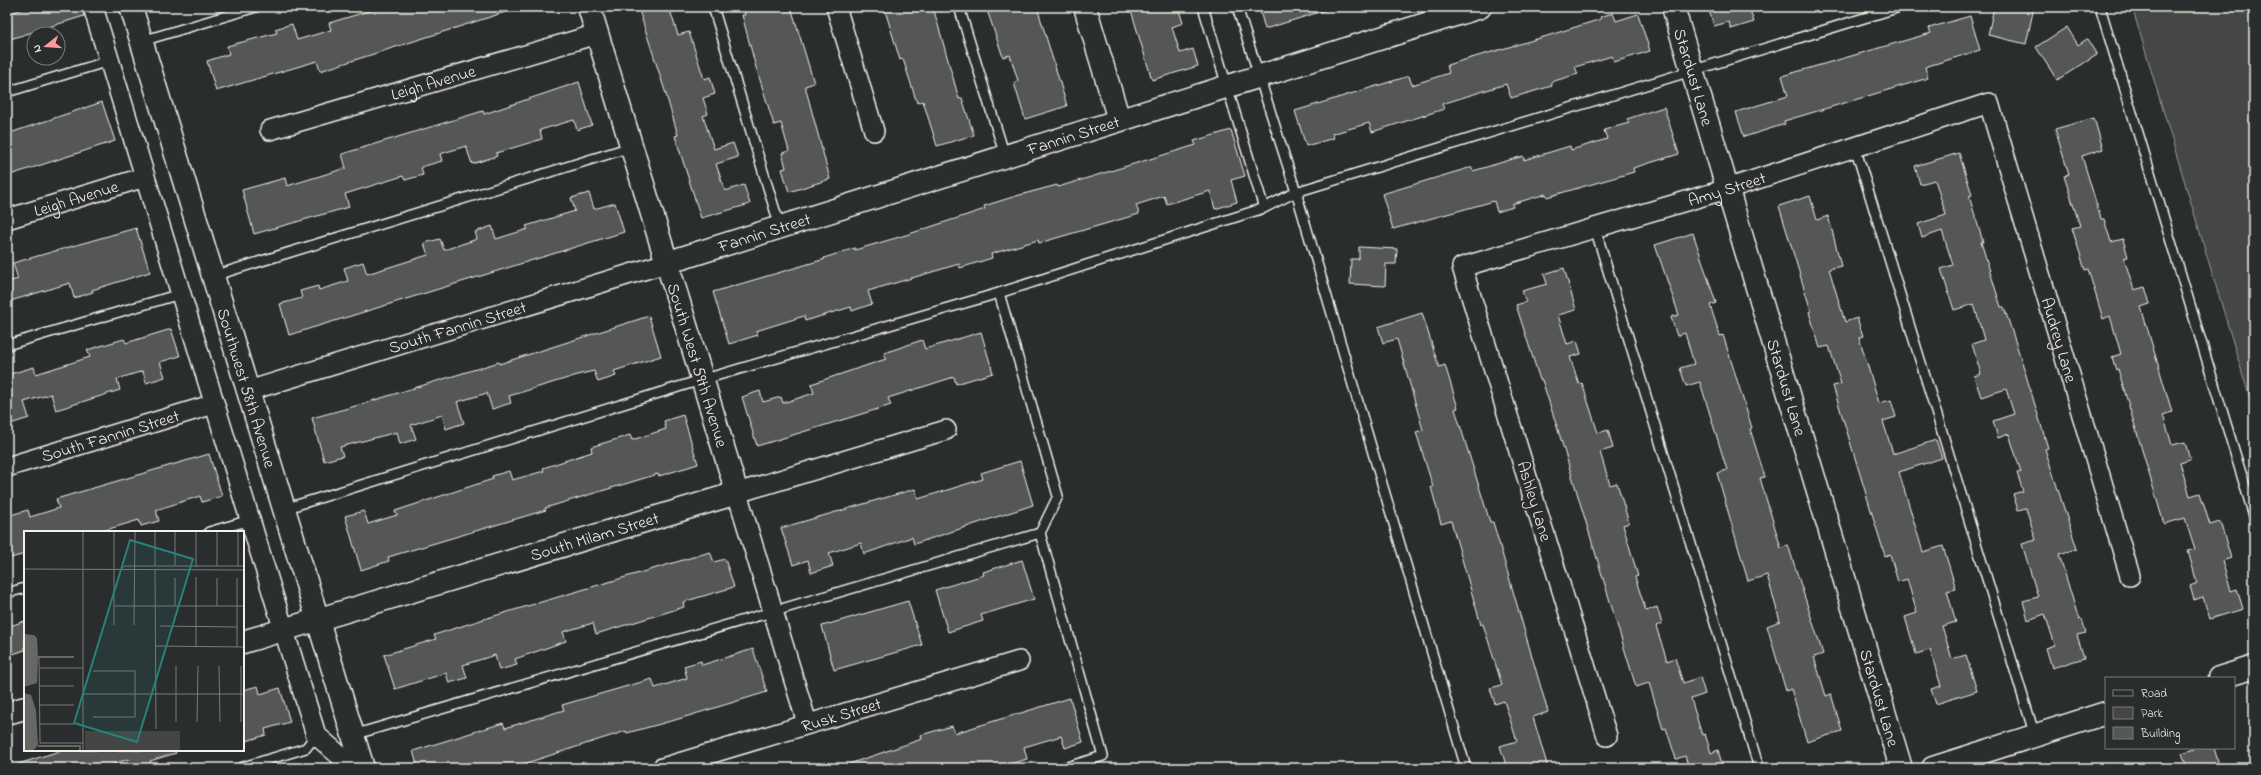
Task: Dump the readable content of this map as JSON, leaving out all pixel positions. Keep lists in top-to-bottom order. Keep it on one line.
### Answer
{"streets":{"street":["Stardust Lane","Leigh Avenue","Fannin Street","Amy Street","South Fannin Street","Audrey Lane","South West 59th Avenue","Southwest 58th Avenue","Ashley Lane","South Milam Street","Rusk Street"]},"crossings":[["Stardust Lane","Amy Street"],["Leigh Avenue","South West 59th Avenue"],["Fannin Street","South Fannin Street"],["Fannin Street","South West 59th Avenue"],["Amy Street","Audrey Lane"],["Amy Street","Ashley Lane"],["South Fannin Street","South West 59th Avenue"],["South Fannin Street","Southwest 58th Avenue"],["South West 59th Avenue","South Milam Street"],["South West 59th Avenue","Rusk Street"],["Southwest 58th Avenue","South Milam Street"]],"legend":["Road","Park","Building"],"north":"left"}
